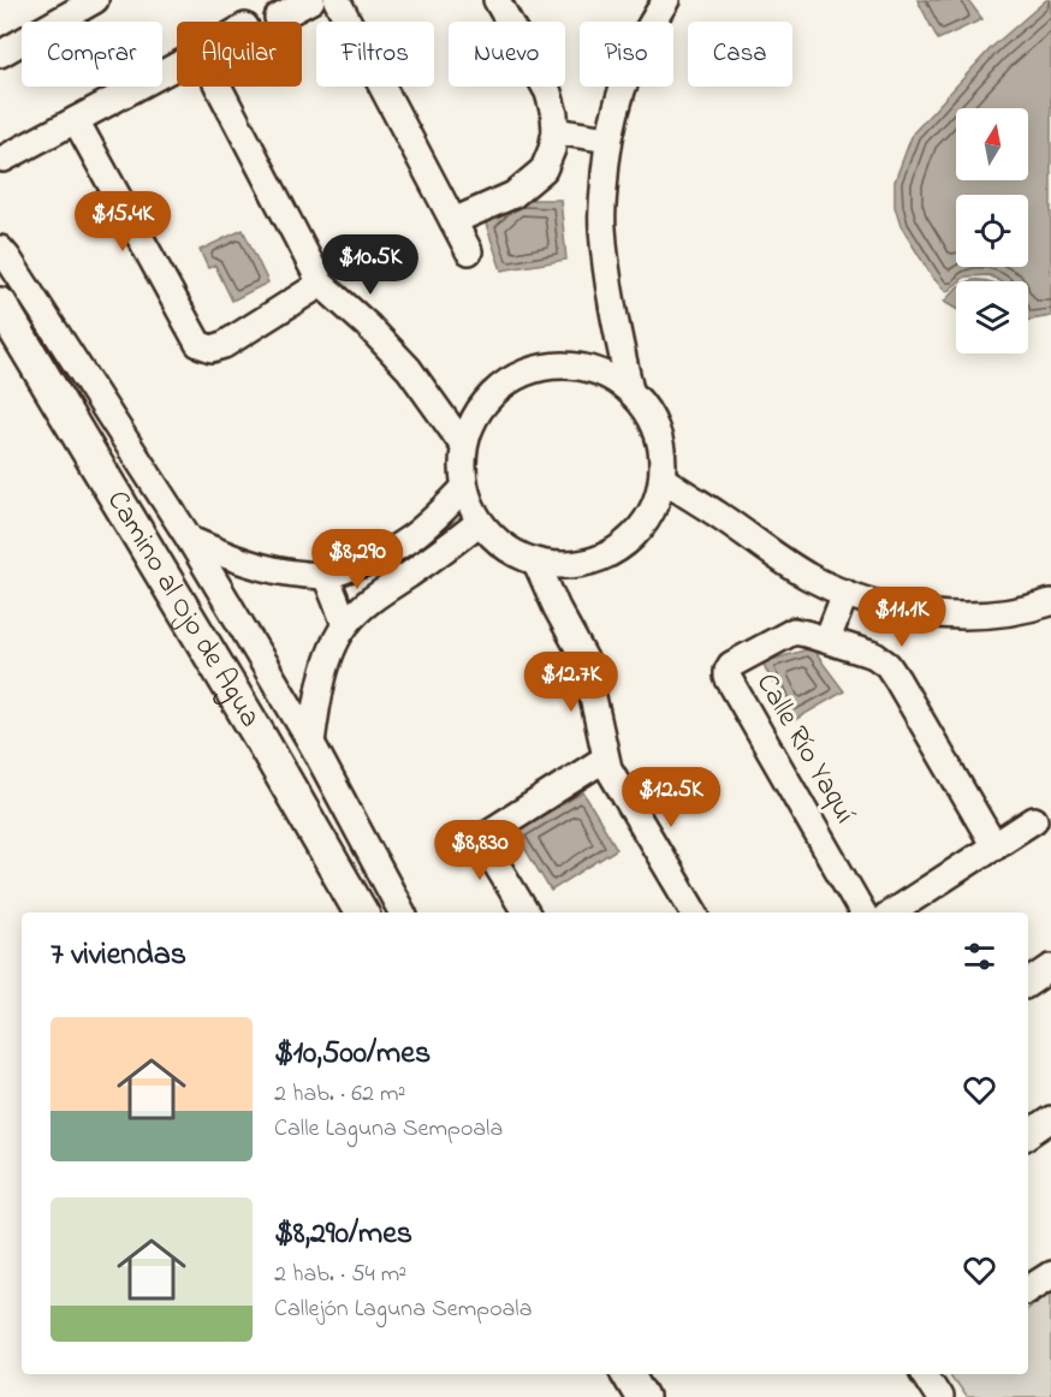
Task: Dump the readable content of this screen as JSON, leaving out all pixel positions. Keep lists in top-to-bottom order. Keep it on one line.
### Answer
{"streets":{"street":["Camino al Ojo de Agua","Calle Río Yaquí"]},"north":"top","page":{"chip":["Comprar","Alquilar","Filtros","Nuevo","Piso","Casa"],"price":["$15.4K","$10.5K","$8,290","$11.1K","$12.7K","$12.5K","$8,830"],"heading":"7 viviendas","list":[{"name":"$10,500/mes","note":"2 hab. · 62 m² · Calle Laguna Sempoala"},{"name":"$8,290/mes","note":"2 hab. · 54 m² · Callejón Laguna Sempoala"}]}}
